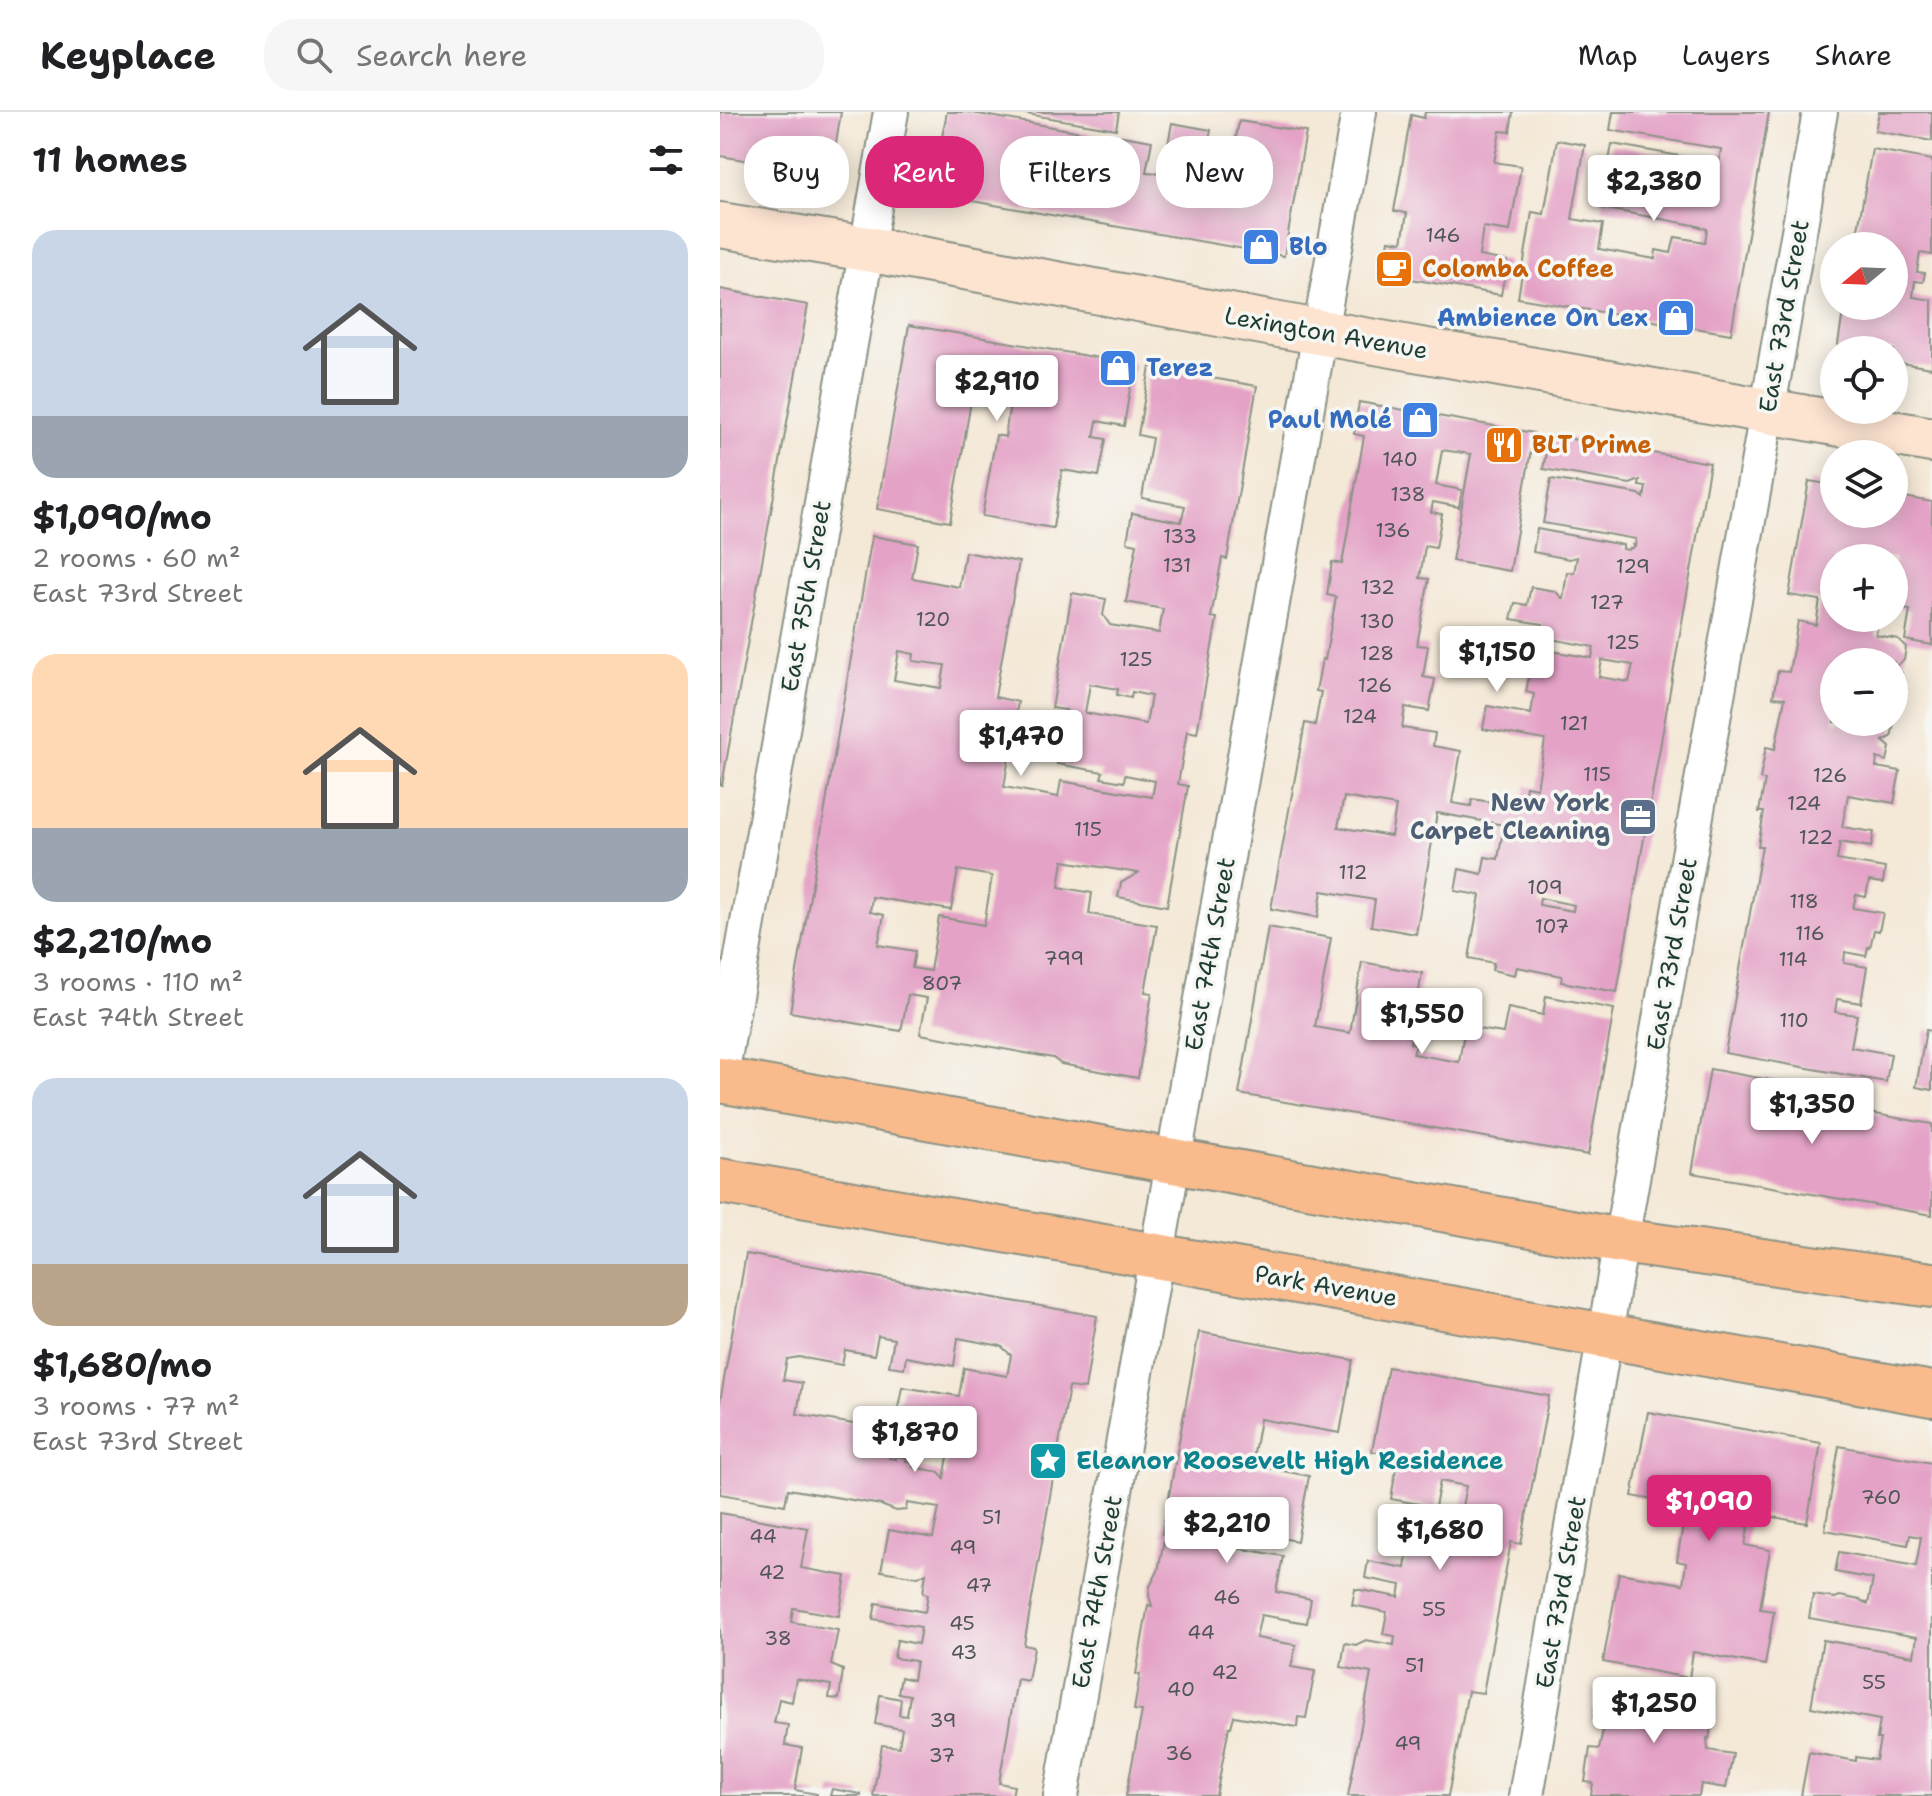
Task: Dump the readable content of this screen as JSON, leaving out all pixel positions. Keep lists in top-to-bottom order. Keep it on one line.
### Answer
{"streets":{"main road":["Lexington Avenue","Park Avenue"],"street":["East 73rd Street","East 75th Street","East 74th Street"]},"crossings":[["East 73rd Street","Lexington Avenue"],["East 73rd Street","Park Avenue"],["Lexington Avenue","East 75th Street"],["Lexington Avenue","East 74th Street"],["East 74th Street","Park Avenue"]],"places":{"shop":["Blo","Ambience On Lex","Terez","Paul Molé"],"cafe":["Colomba Coffee"],"restaurant":["BLT Prime"],"office":["New York Carpet Cleaning"],"place":["Eleanor Roosevelt High Residence"]},"house_numbers":["146","140","138","136","133","131","129","132","127","120","130","125","128","125","126","124","121","115","126","124","115","122","112","109","118","107","116","799","114","807","110","760","51","44","49","42","47","46","55","45","44","38","43","51","42","55","40","39","49","36","37"],"north":"left","page":{"header":"Keyplace","search":"Search here","nav":["Map","Layers","Share"],"heading":"11 homes","chip":["Buy","Rent","Filters","New"],"price":["$2,380","$2,910","$1,150","$1,470","$1,550","$1,350","$1,870","$1,090","$2,210","$1,680","$1,250"],"list":[{"name":"$1,090/mo","note":"2 rooms · 60 m² · East 73rd Street"},{"name":"$2,210/mo","note":"3 rooms · 110 m² · East 74th Street"},{"name":"$1,680/mo","note":"3 rooms · 77 m² · East 73rd Street"}],"map_buttons":["+","−"]}}
